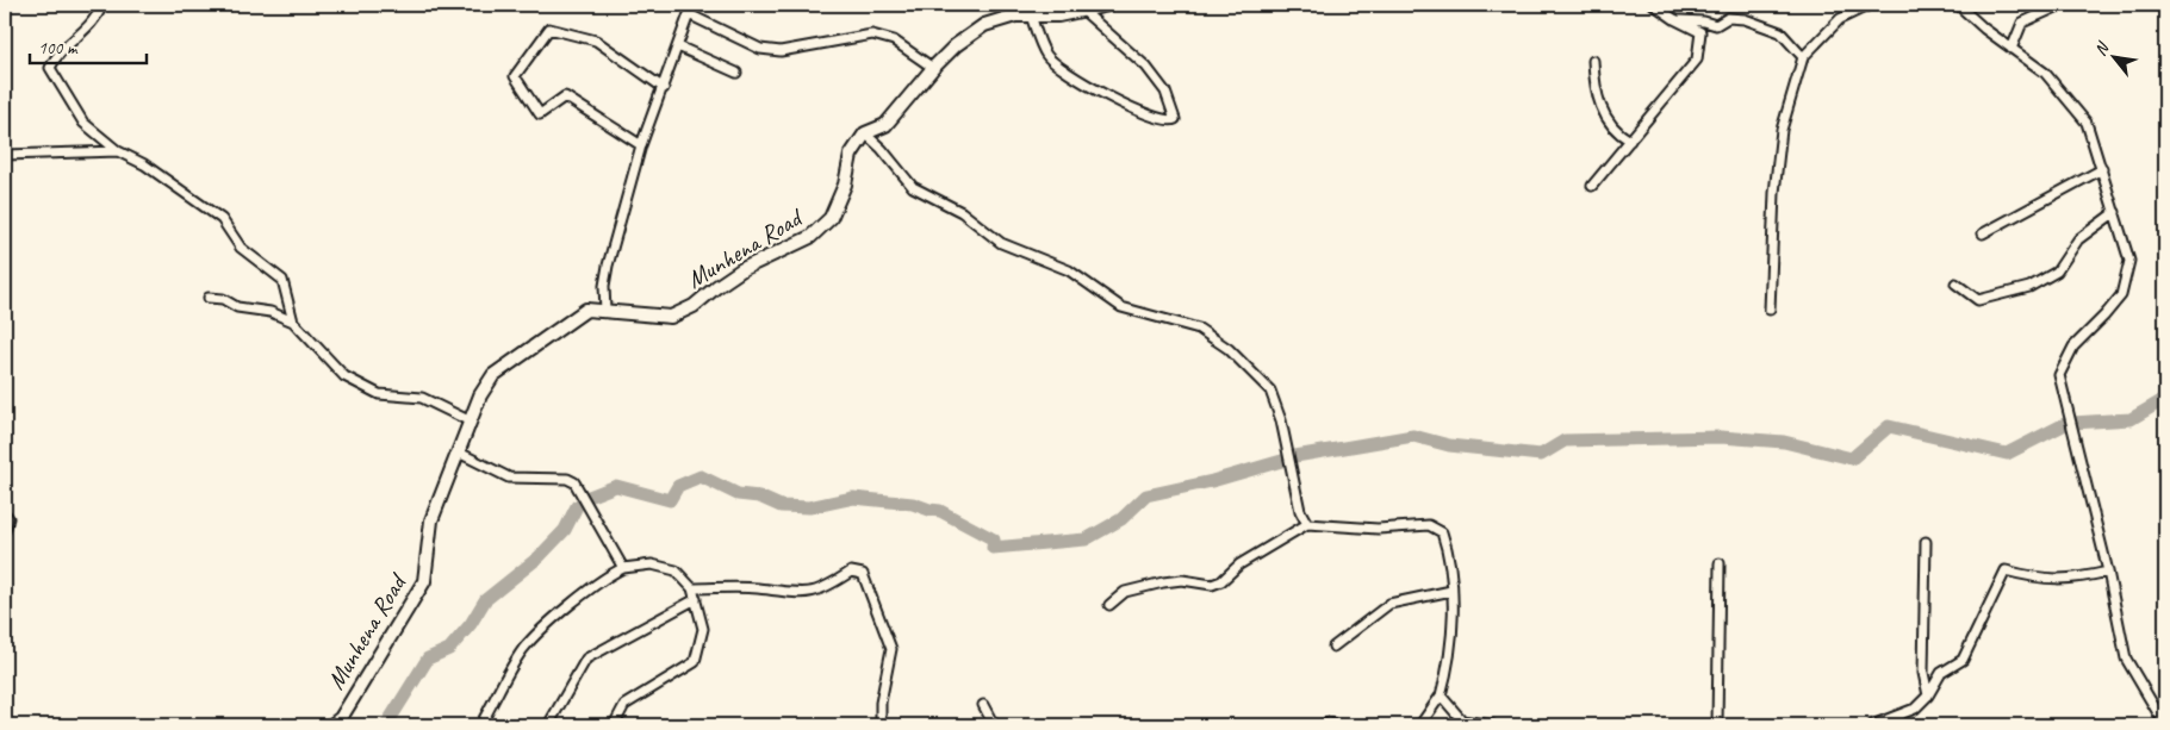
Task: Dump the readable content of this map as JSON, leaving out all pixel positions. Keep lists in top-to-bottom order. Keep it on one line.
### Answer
{"streets":{"street":["Munhena Road"]},"scale_bar":"100 m","north":"top left"}
